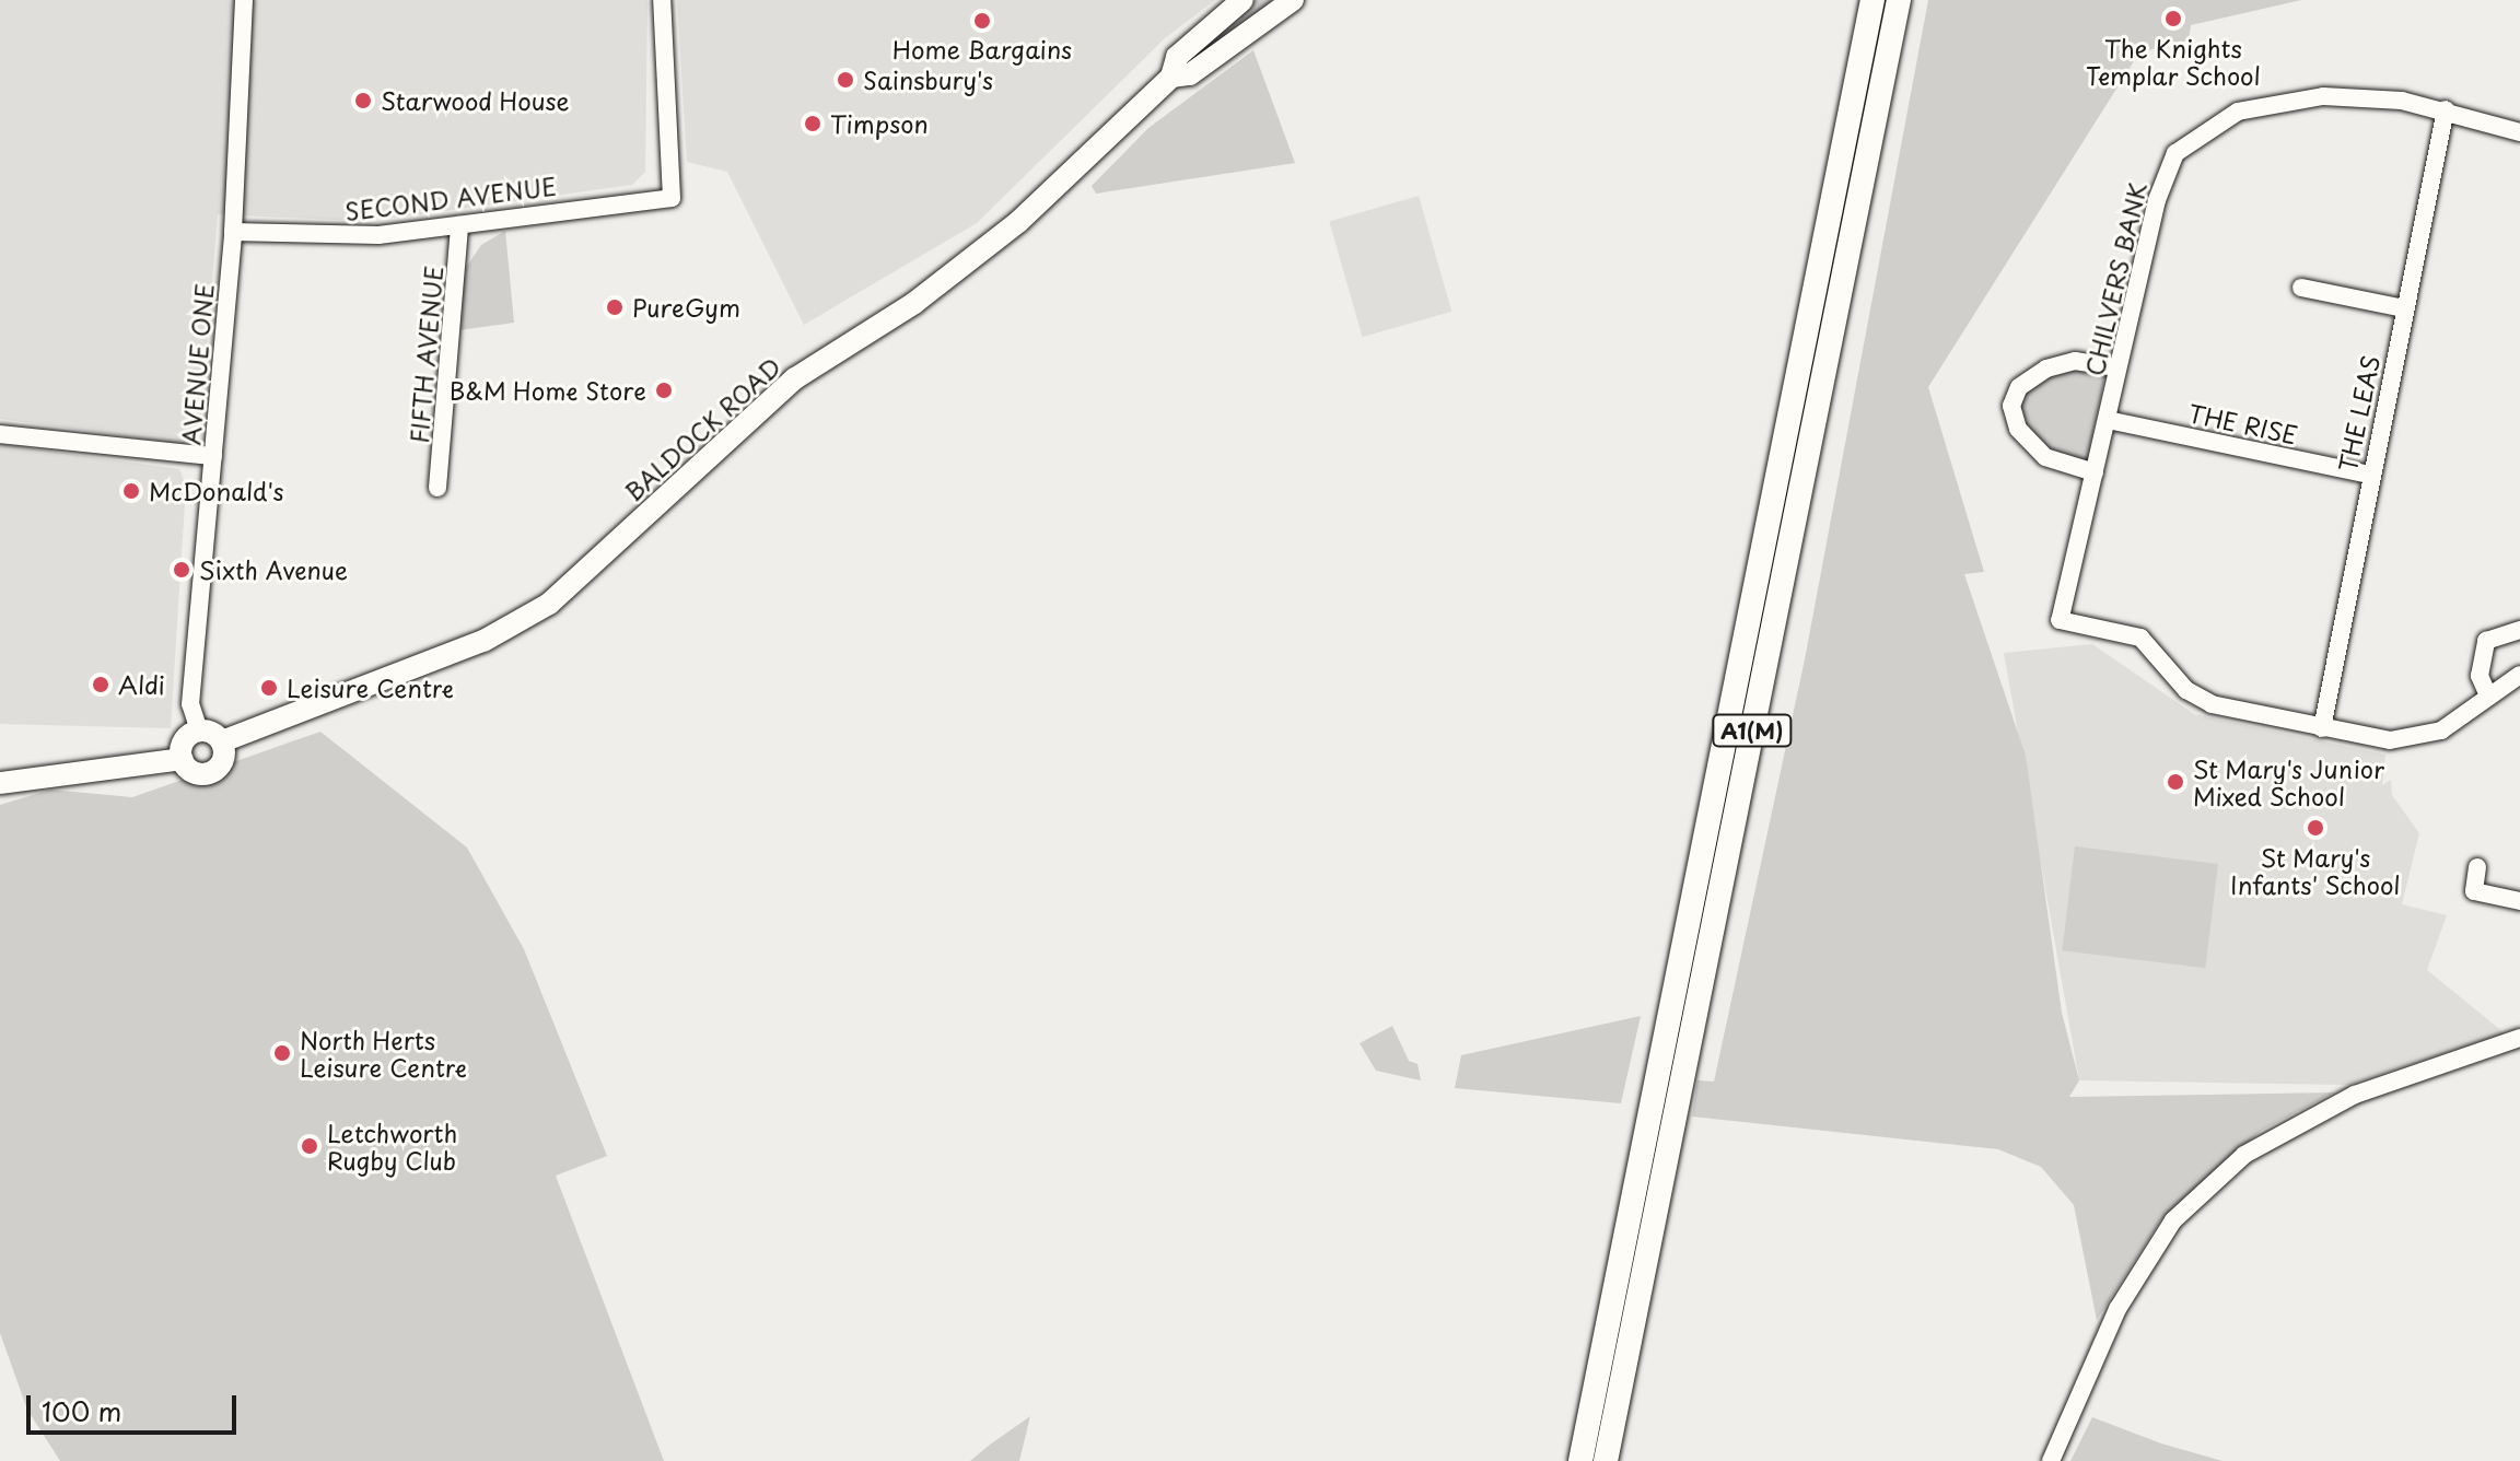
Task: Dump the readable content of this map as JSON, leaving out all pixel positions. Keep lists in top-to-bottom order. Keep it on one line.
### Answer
{"streets":{"highway":["A1(M)"],"main road":["BALDOCK ROAD"],"street":["SECOND AVENUE","CHILVERS BANK","FIFTH AVENUE","AVENUE ONE","THE LEAS","THE RISE"]},"crossings":[["SECOND AVENUE","FIFTH AVENUE"],["SECOND AVENUE","AVENUE ONE"],["CHILVERS BANK","THE LEAS"],["CHILVERS BANK","THE RISE"],["AVENUE ONE","BALDOCK ROAD"],["THE LEAS","THE RISE"]],"places":["The Knights Templar School","Home Bargains","Sainsbury's","Starwood House","Timpson","PureGym","B&M Home Store","McDonald's","Sixth Avenue","Aldi","Leisure Centre","St Mary's Junior Mixed School","St Mary's Infants' School","North Herts Leisure Centre","Letchworth Rugby Club"],"scale_bar":"100 m"}
